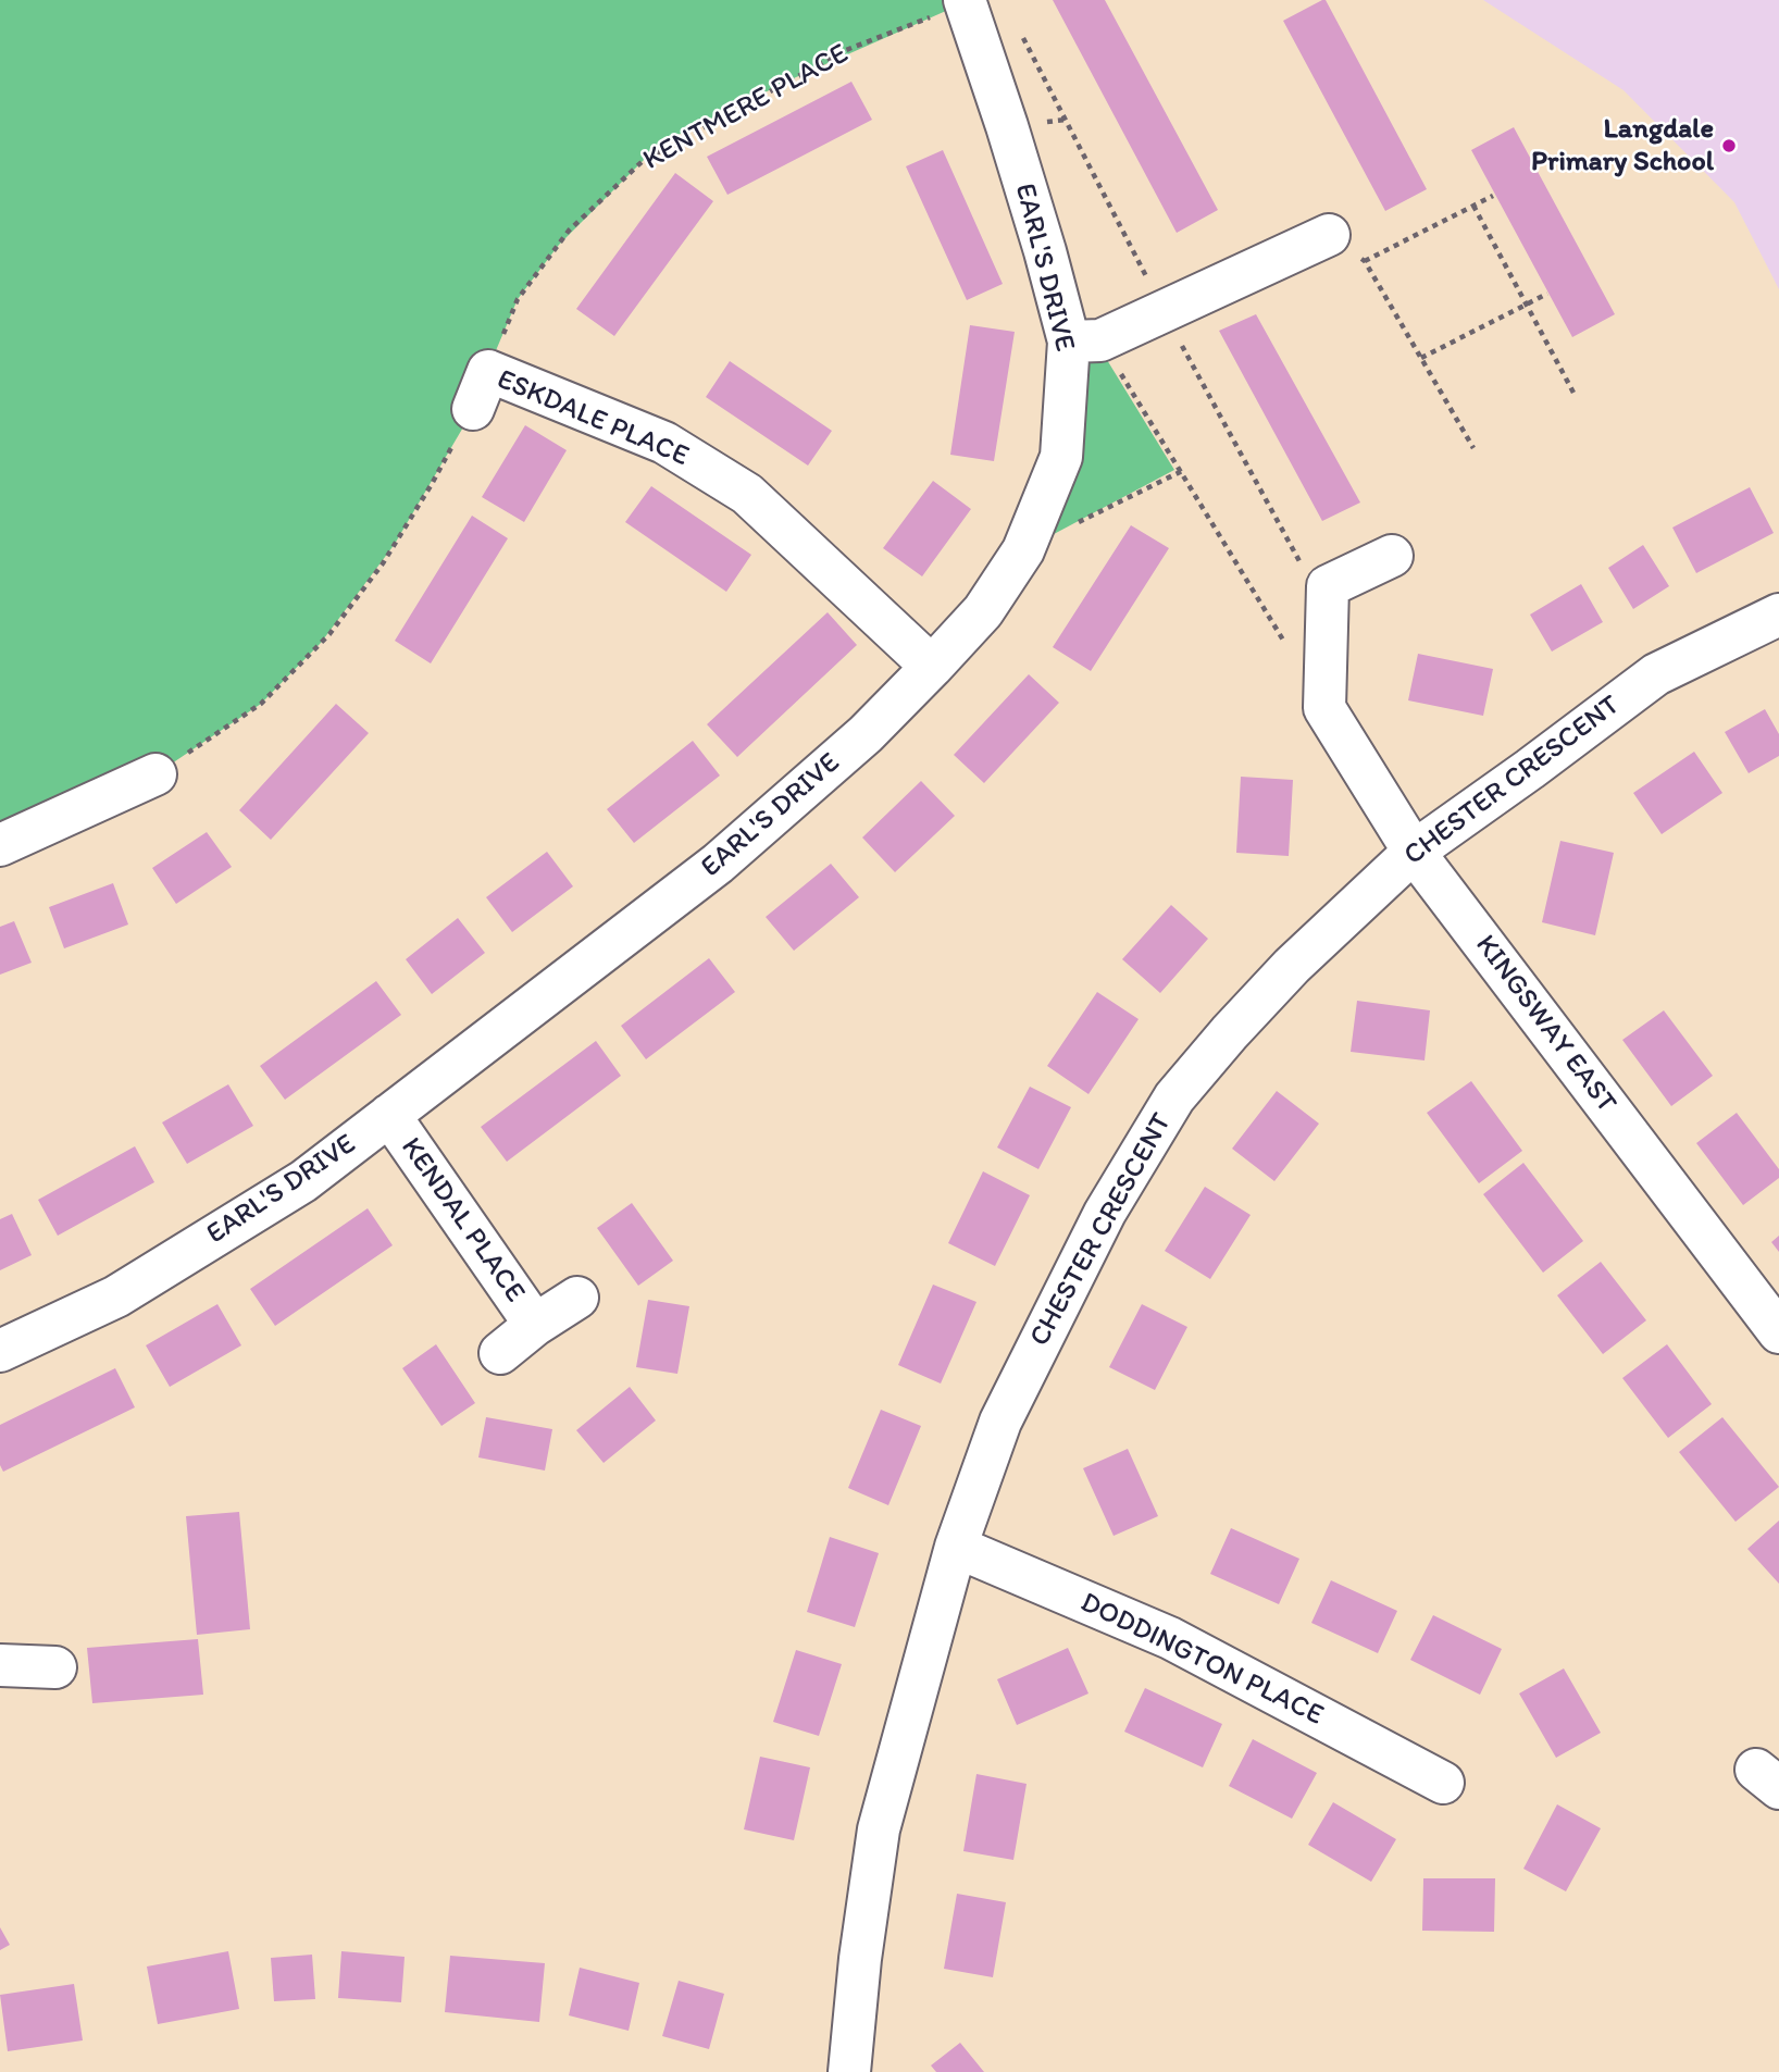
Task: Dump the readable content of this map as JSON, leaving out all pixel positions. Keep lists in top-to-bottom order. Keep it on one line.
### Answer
{"streets":{"street":["EARL'S DRIVE","ESKDALE PLACE","CHESTER CRESCENT","KINGSWAY EAST","KENDAL PLACE","DODDINGTON PLACE"],"path":["KENTMERE PLACE"]},"crossings":[["KENTMERE PLACE","EARL'S DRIVE"],["KENTMERE PLACE","ESKDALE PLACE"],["EARL'S DRIVE","ESKDALE PLACE"],["EARL'S DRIVE","KENDAL PLACE"],["CHESTER CRESCENT","KINGSWAY EAST"],["CHESTER CRESCENT","DODDINGTON PLACE"]],"places":["Langdale Primary School"]}
